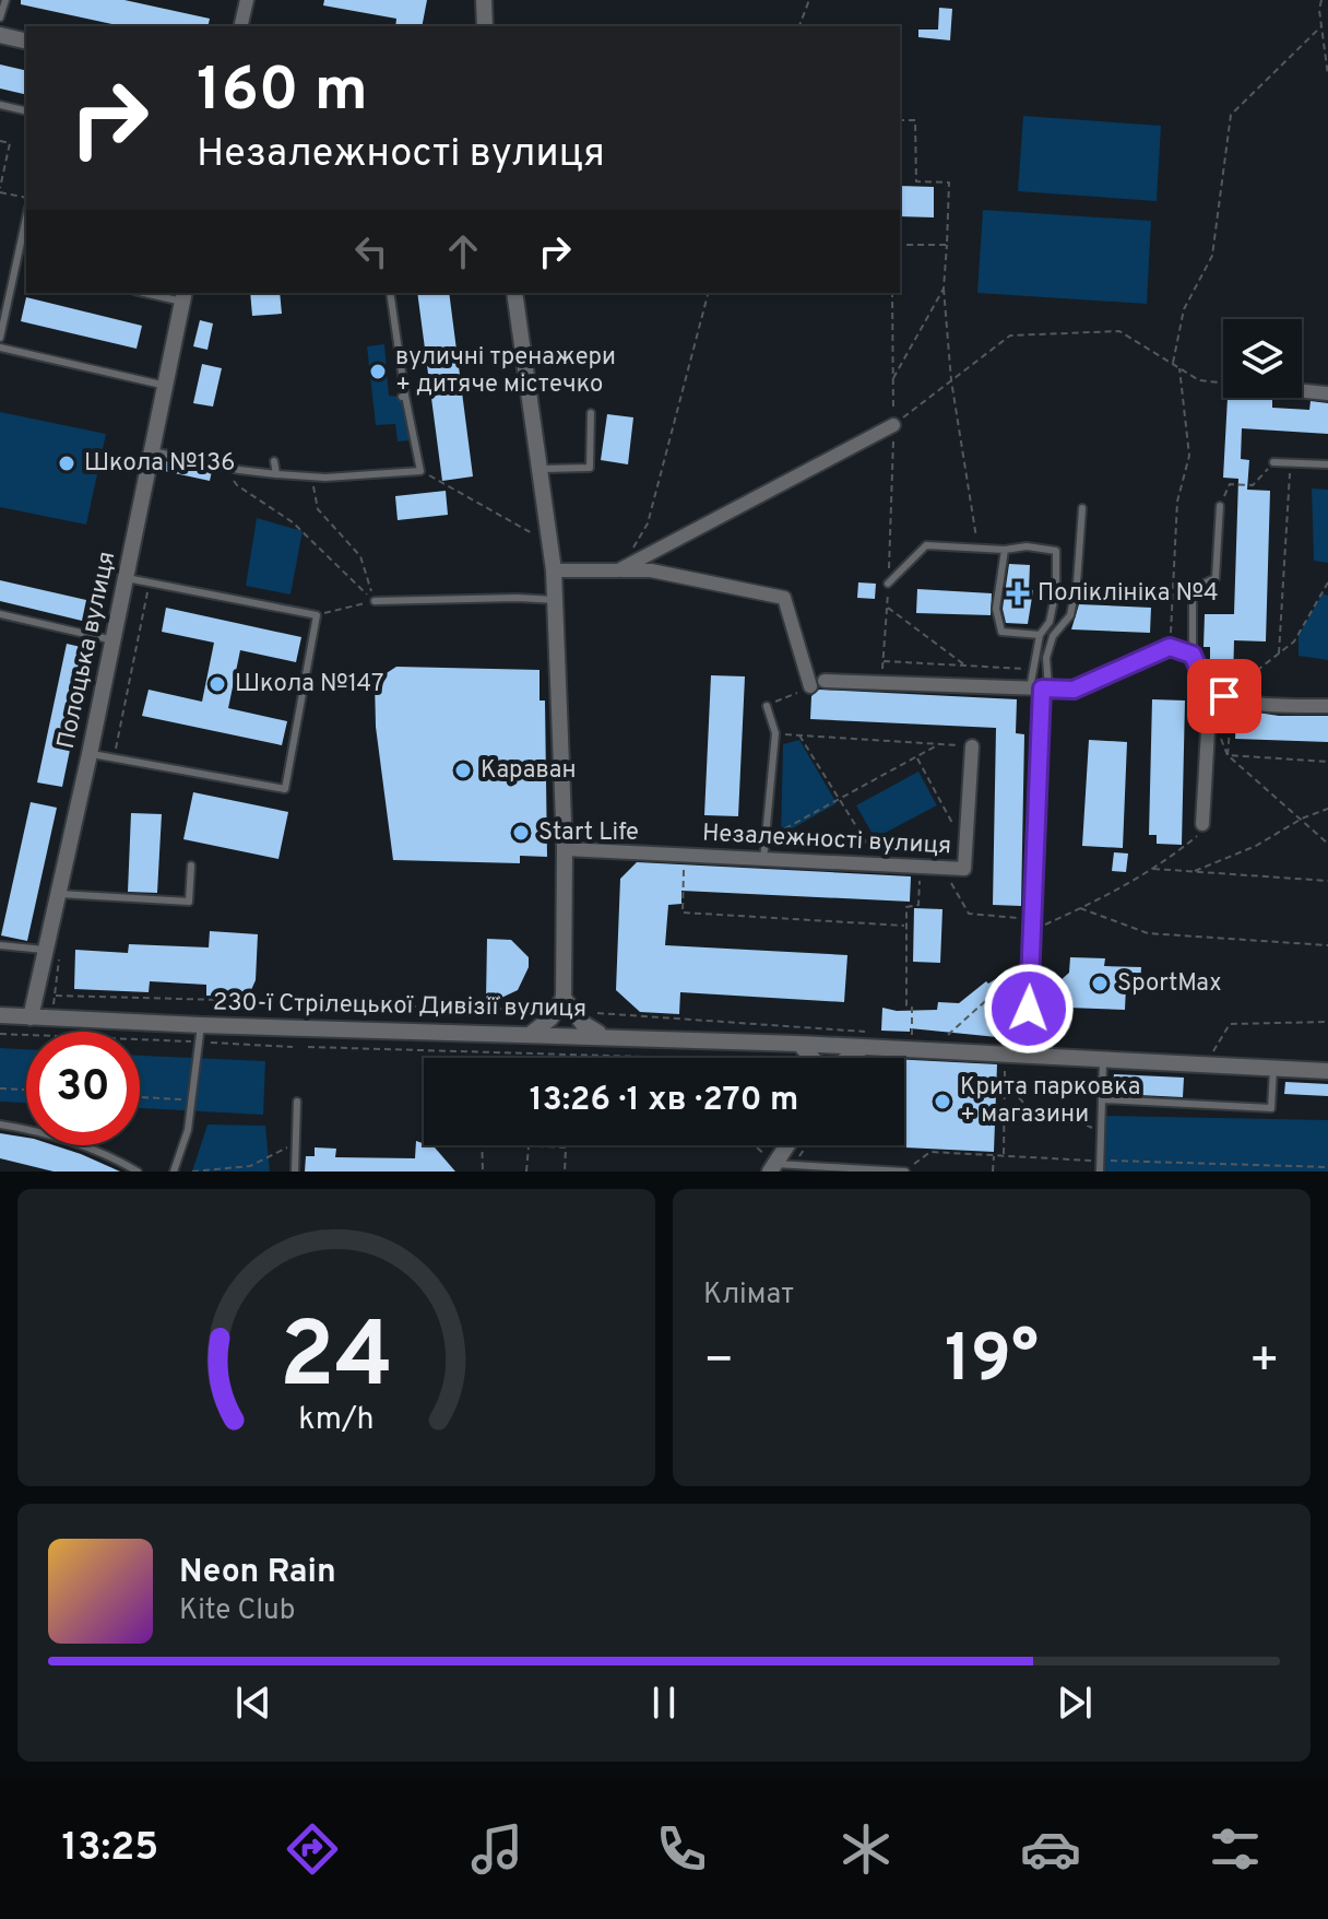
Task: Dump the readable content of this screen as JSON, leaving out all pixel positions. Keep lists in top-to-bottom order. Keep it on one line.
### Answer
{"streets":{"street":["Полоцька вулиця","Незалежності вулиця","230-ї Стрілецької Дивізії вулиця"]},"crossings":[["Полоцька вулиця","230-ї Стрілецької Дивізії вулиця"]],"places":{"other":["вуличні тренажери + дитяче містечко","Школа №136","Школа №147","Караван","Start Life","SportMax","Крита парковка + магазини"],"health":["Поліклініка №4"]},"page":{"turn":["160 m","Незалежності вулиця"],"limit":"30","trip":"13:26 · 1 хв · 270 m","tile":"Клімат","heat":["−","19°","+"],"song":["Neon Rain","Kite Club"],"tabs":"13:25","gauge":["24","km/h"]}}
